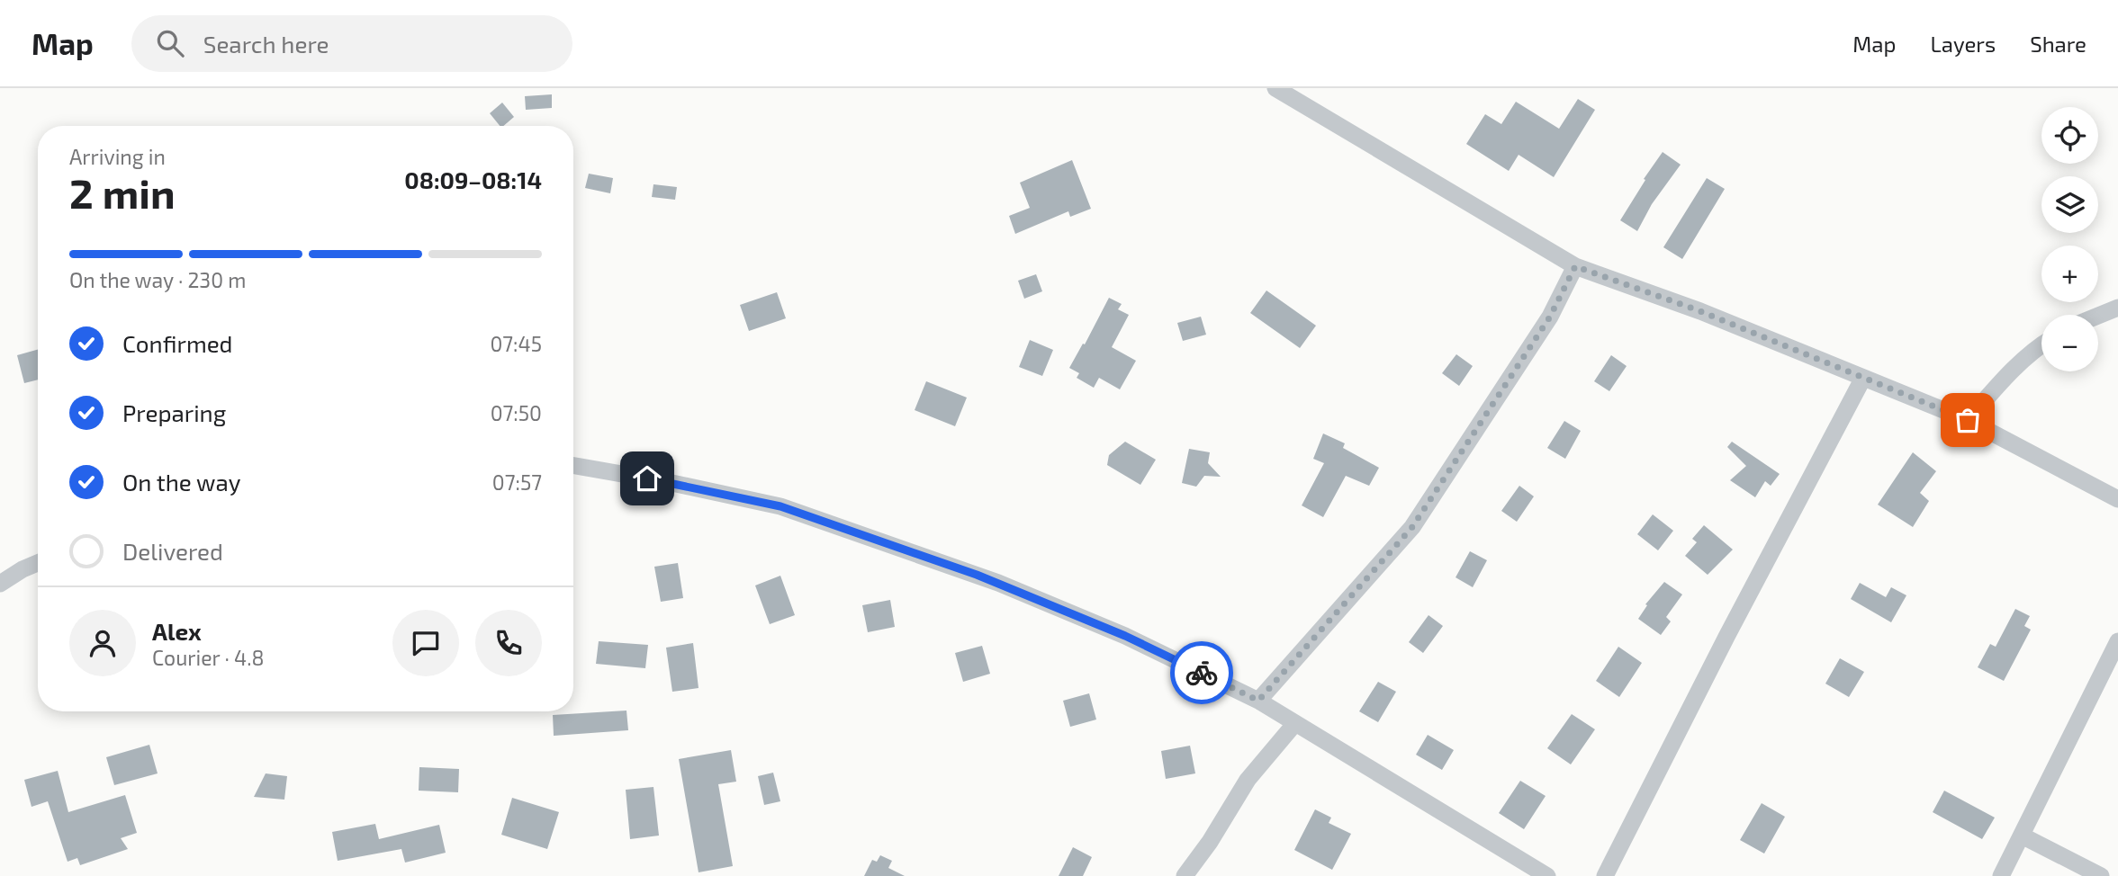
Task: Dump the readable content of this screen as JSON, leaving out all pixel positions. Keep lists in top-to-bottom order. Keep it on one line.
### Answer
{"page":{"header":"Map","search":"Search here","nav":["Map","Layers","Share"],"map_buttons":["+","−"],"heading":["2 min","Arriving in","08:09–08:14"],"panel":["Alex","Courier · 4.8"],"bar":"On the way · 230 m","list":[["Confirmed","07:45"],["Preparing","07:50"],["On the way","07:57"],"Delivered"]}}
